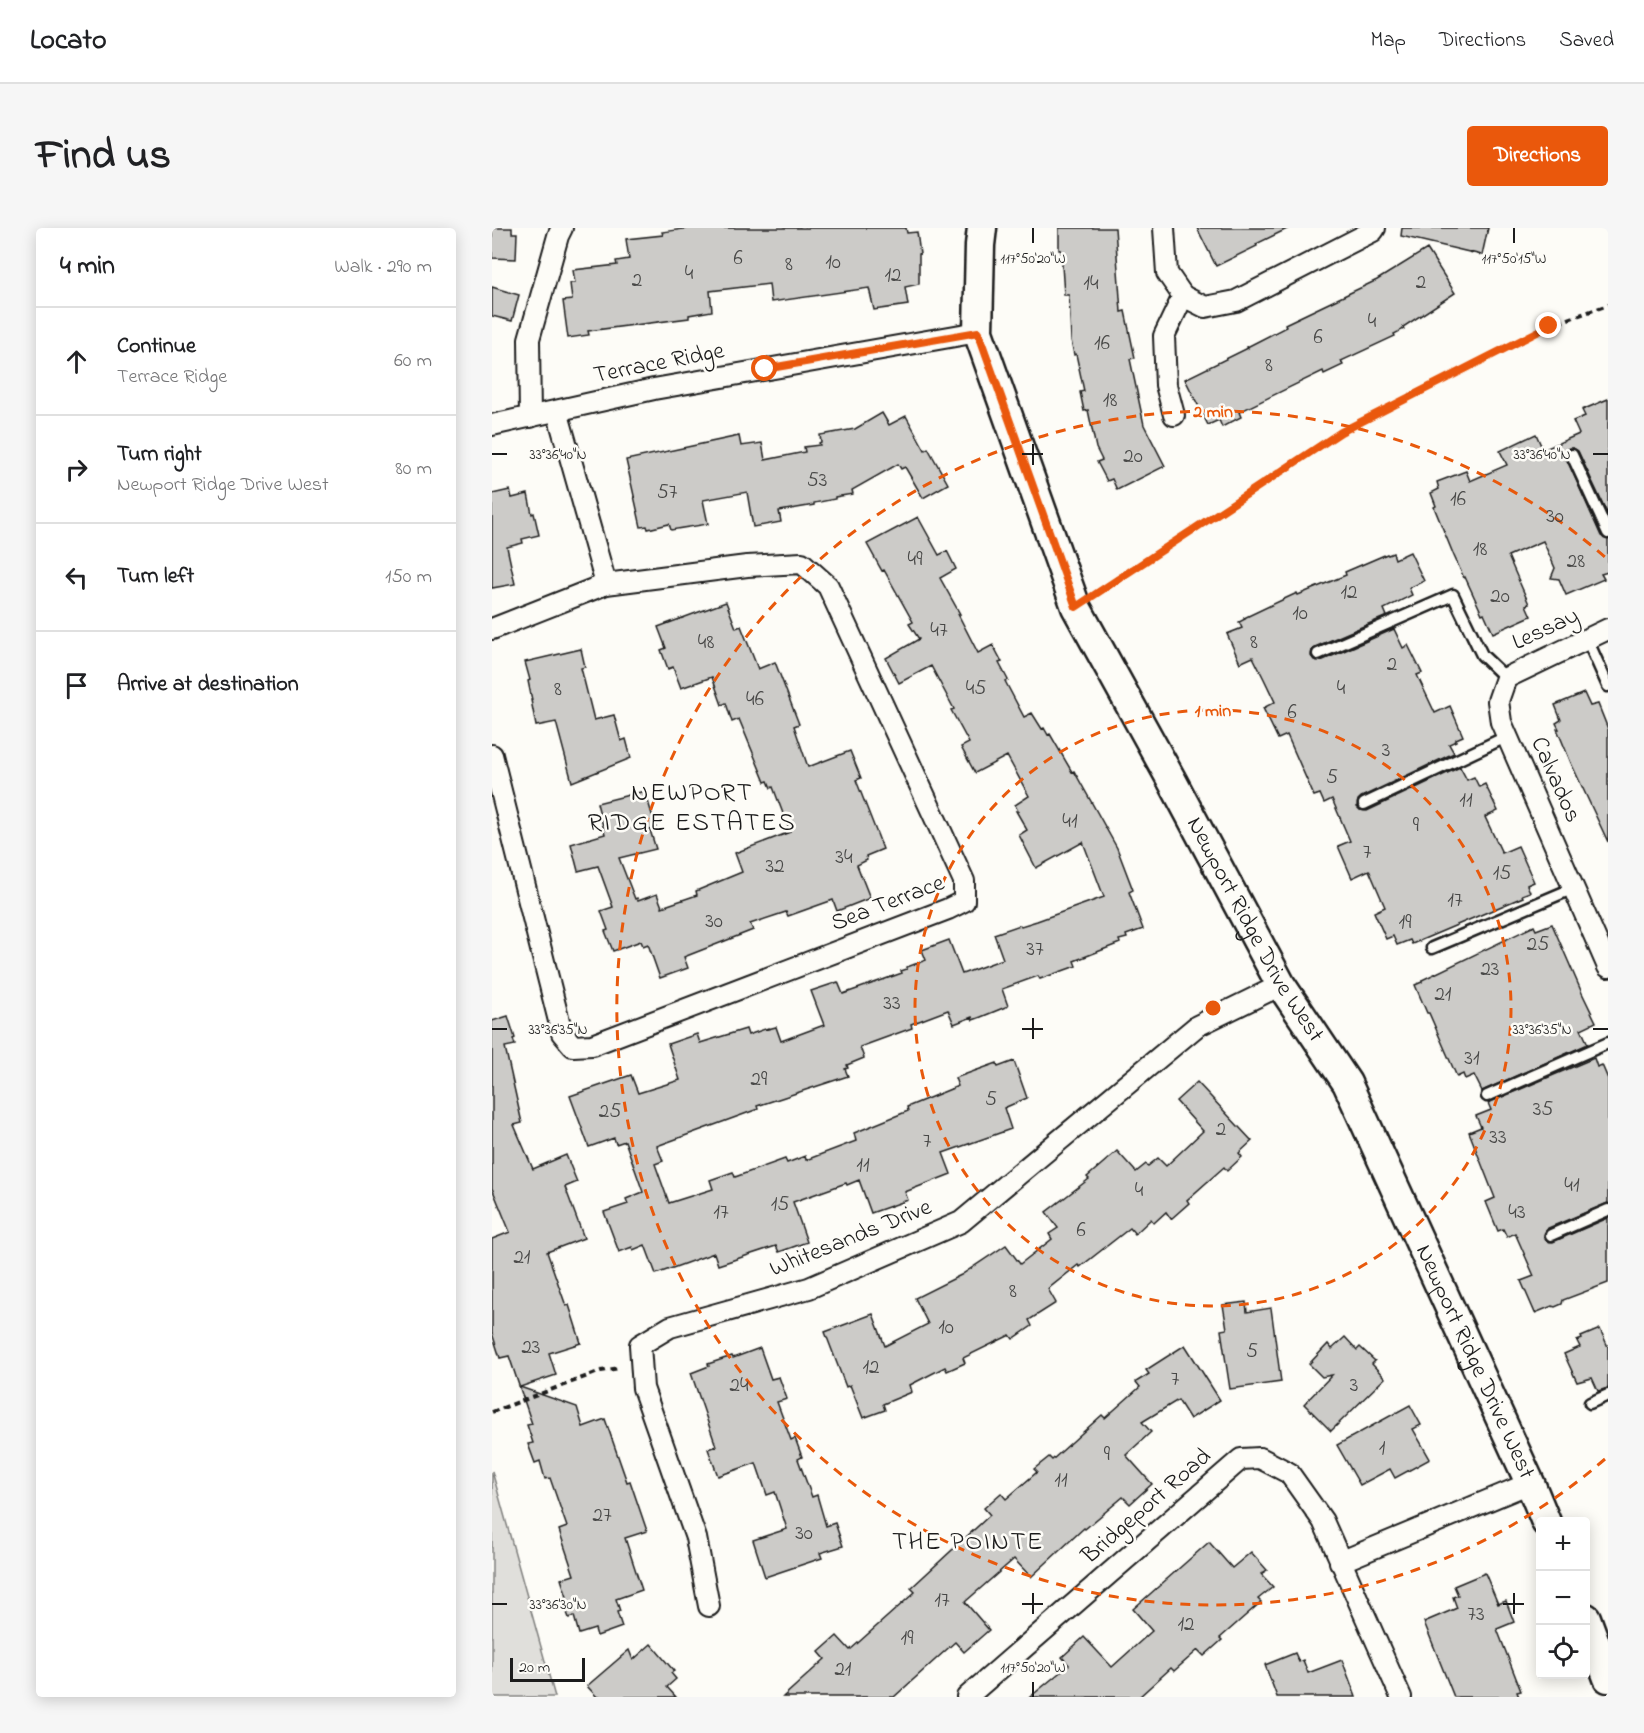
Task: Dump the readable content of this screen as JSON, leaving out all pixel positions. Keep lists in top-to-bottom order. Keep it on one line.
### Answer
{"streets":{"street":["Terrace Ridge","Lessay","Calvados","Sea Terrace","Newport Ridge Drive West","Whitesands Drive","Bridgeport Road"]},"crossings":[["Terrace Ridge","Newport Ridge Drive West"],["Lessay","Calvados"],["Newport Ridge Drive West","Whitesands Drive"]],"districts":["NEWPORT RIDGE ESTATES","THE POINTE"],"house_numbers":["6","10","8","4","12","2","2","14","4","6","16","8","18","20","53","57","16","30","18","49","28","12","20","10","47","48","8","2","45","4","8","46","6","3","5","11","41","9","7","34","32","15","17","30","19","25","37","23","21","33","31","29","5","35","25","2","33","7","11","41","4","15","17","43","6","21","8","10","23","5","12","7","24","3","1","9","11","27","30","17","73","12","19","21"],"scale_bar":"20 m","page":{"header":"Locato","nav":["Map","Directions","Saved"],"title":"Find us","buttons":"Directions","heading":["4 min","Walk · 290 m"],"list":[["Continue","Terrace Ridge","60 m"],["Turn right","Newport Ridge Drive West","80 m"],["Turn left","150 m"],"Arrive at destination"],"map_buttons":["+","−"],"scale":"20 m"},"coordinates":["117°50'20\"W","117°50'15\"W","33°36'40\"N","33°36'35\"N","33°36'30\"N"],"rings":["2 min","1 min"]}
